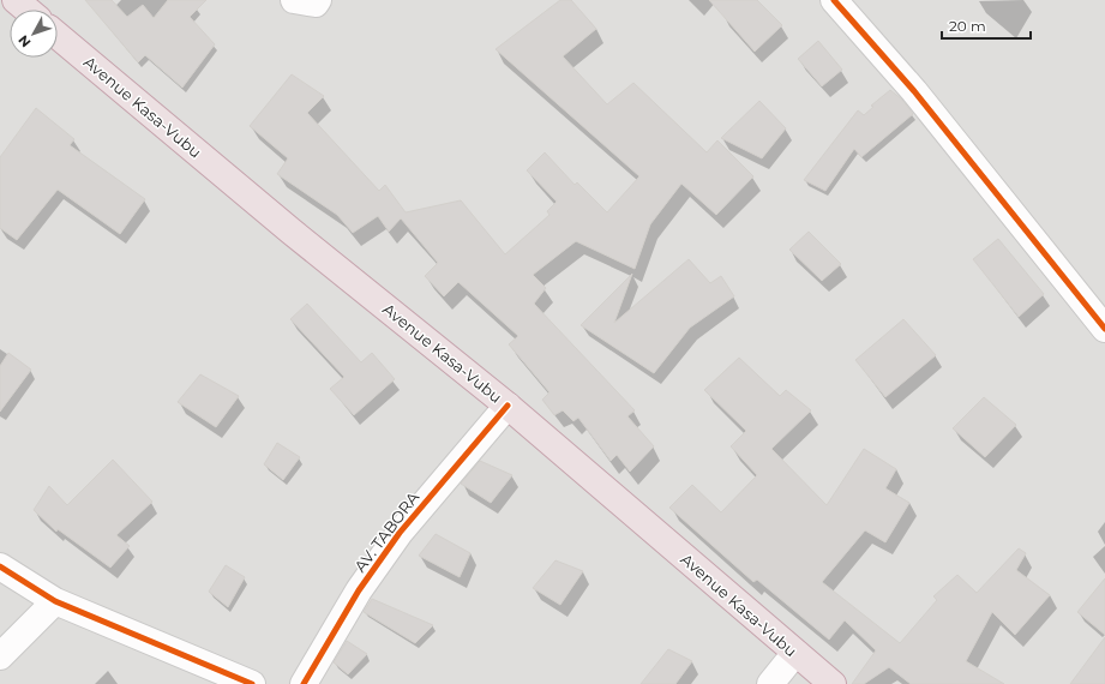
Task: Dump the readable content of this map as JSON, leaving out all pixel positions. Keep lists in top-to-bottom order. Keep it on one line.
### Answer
{"streets":{"highway":["Avenue Kasa-Vubu"],"street":["AV. TABORA"]},"crossings":[["Avenue Kasa-Vubu","AV. TABORA"]],"scale_bar":"20 m","north":"bottom left"}
